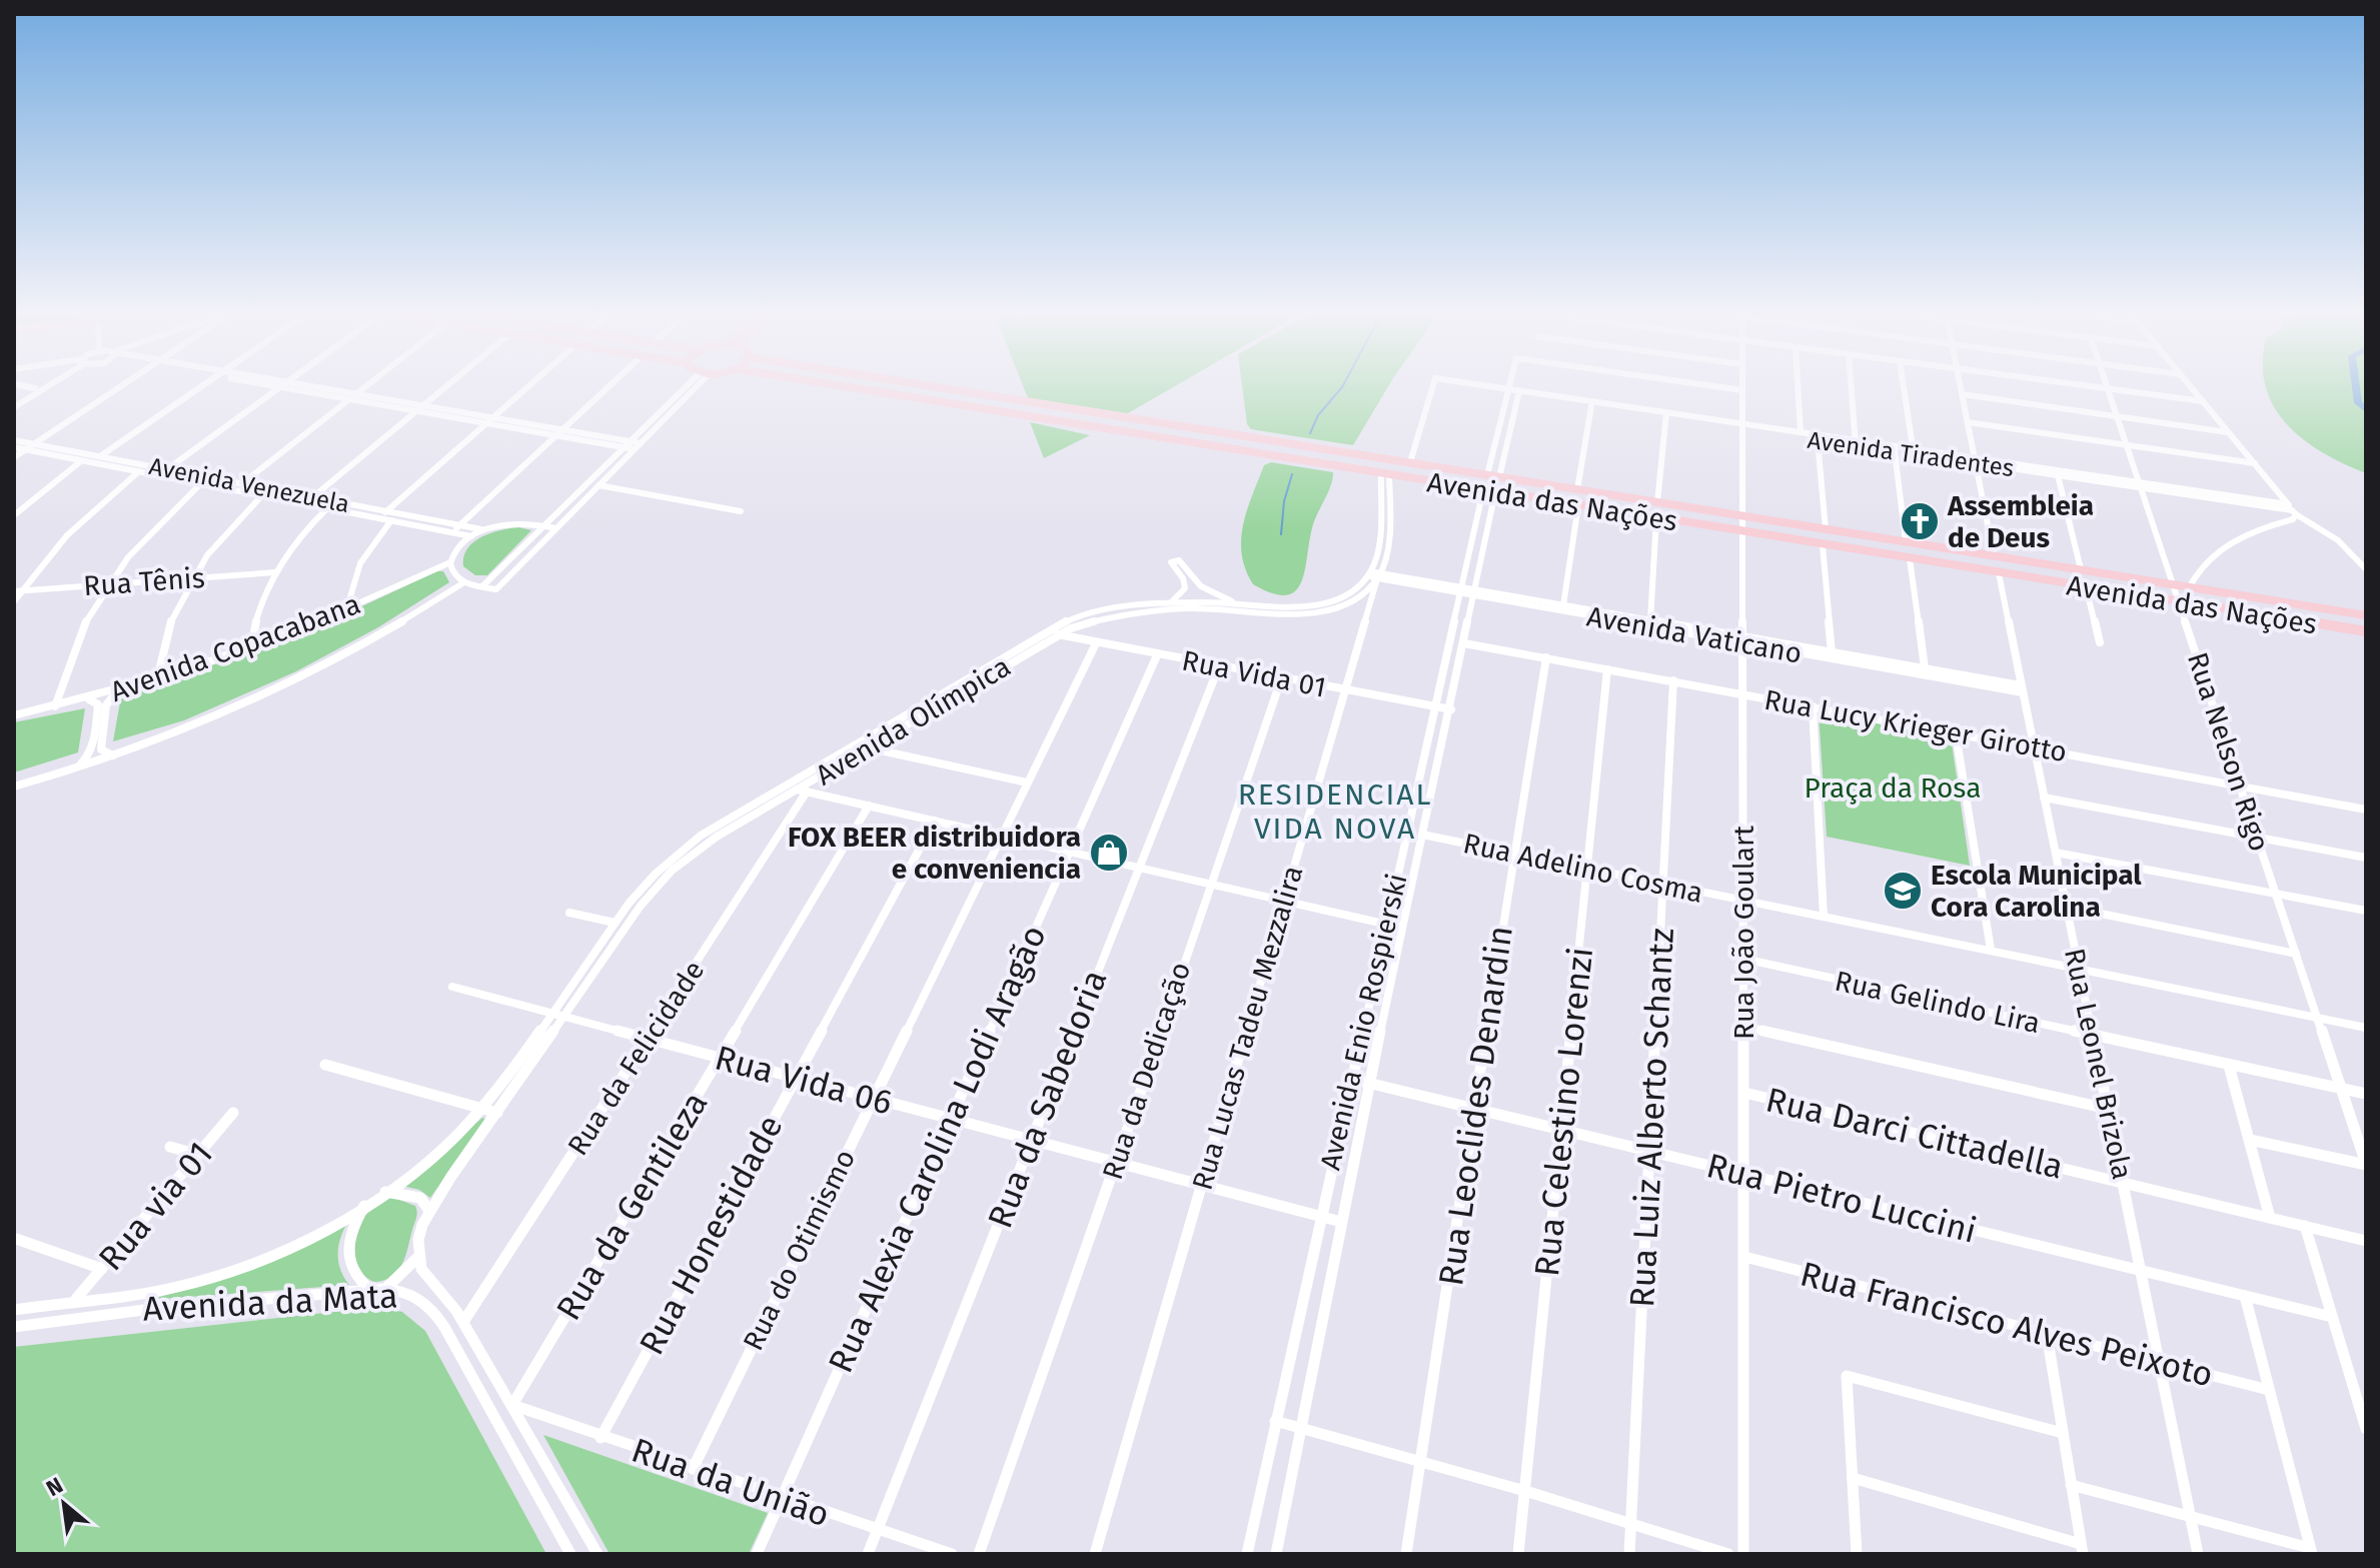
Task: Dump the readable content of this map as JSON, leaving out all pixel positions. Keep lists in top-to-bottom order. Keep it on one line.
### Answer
{"streets":{"main road":["Avenida das Nações"],"street":["Avenida Tiradentes","Avenida Venezuela","Rua Tênis","Avenida Vaticano","Avenida Copacabana","Rua Vida 01","Avenida Olímpica","Rua Lucy Krieger Girotto","Rua Nelson Rigo","Rua Adelino Cosma","Rua João Goulart","Rua Gelindo Lira","Avenida Enio Rospierski","Rua Lucas Tadeu Mezzalira","Rua da Felicidade","Rua Leonel Brizola","Rua da Dedicação","Rua Vida 06","Rua da Sabedoria","Rua Leoclides Denardin","Rua Celestino Lorenzi","Rua Luiz Alberto Schantz","Rua Darci Cittadella","Rua Alexia Carolina Lodi Aragão","Rua Pietro Luccini","Rua via 01","Rua da Gentileza","Rua Honestidade","Rua do Otimismo","Avenida da Mata","Rua Francisco Alves Peixoto","Rua da União"]},"crossings":[["Avenida Tiradentes","Avenida das Nações"],["Avenida Tiradentes","Rua Nelson Rigo"],["Avenida Tiradentes","Rua João Goulart"],["Avenida das Nações","Rua Nelson Rigo"],["Avenida das Nações","Rua João Goulart"],["Avenida das Nações","Avenida Enio Rospierski"],["Avenida das Nações","Rua Leonel Brizola"],["Avenida Vaticano","Avenida Olímpica"],["Avenida Vaticano","Rua João Goulart"],["Avenida Vaticano","Avenida Enio Rospierski"],["Avenida Vaticano","Rua Lucas Tadeu Mezzalira"],["Avenida Vaticano","Rua Leonel Brizola"],["Rua Vida 01","Avenida Olímpica"],["Rua Vida 01","Avenida Enio Rospierski"],["Rua Vida 01","Rua Lucas Tadeu Mezzalira"],["Rua Vida 01","Rua da Dedicação"],["Rua Vida 01","Rua da Sabedoria"],["Rua Vida 01","Rua Alexia Carolina Lodi Aragão"],["Rua Vida 01","Rua do Otimismo"],["Avenida Olímpica","Rua Lucas Tadeu Mezzalira"],["Avenida Olímpica","Rua da Felicidade"],["Avenida Olímpica","Rua Vida 06"],["Avenida Olímpica","Avenida da Mata"],["Rua Lucy Krieger Girotto","Rua Nelson Rigo"],["Rua Lucy Krieger Girotto","Rua João Goulart"],["Rua Lucy Krieger Girotto","Avenida Enio Rospierski"],["Rua Lucy Krieger Girotto","Rua Leonel Brizola"],["Rua Lucy Krieger Girotto","Rua Leoclides Denardin"],["Rua Lucy Krieger Girotto","Rua Celestino Lorenzi"],["Rua Lucy Krieger Girotto","Rua Luiz Alberto Schantz"],["Rua Nelson Rigo","Rua Adelino Cosma"],["Rua Nelson Rigo","Rua Gelindo Lira"],["Rua Adelino Cosma","Rua João Goulart"],["Rua Adelino Cosma","Avenida Enio Rospierski"],["Rua Adelino Cosma","Rua Leonel Brizola"],["Rua Adelino Cosma","Rua Leoclides Denardin"],["Rua Adelino Cosma","Rua Celestino Lorenzi"],["Rua Adelino Cosma","Rua Luiz Alberto Schantz"],["Rua João Goulart","Rua Gelindo Lira"],["Rua João Goulart","Rua Darci Cittadella"],["Rua João Goulart","Rua Pietro Luccini"],["Rua João Goulart","Rua Francisco Alves Peixoto"],["Rua Gelindo Lira","Rua Leonel Brizola"],["Avenida Enio Rospierski","Rua Vida 06"],["Avenida Enio Rospierski","Rua Pietro Luccini"],["Rua Lucas Tadeu Mezzalira","Rua Vida 06"],["Rua da Felicidade","Rua Vida 06"],["Rua da Felicidade","Avenida da Mata"],["Rua Leonel Brizola","Rua Darci Cittadella"],["Rua Leonel Brizola","Rua Pietro Luccini"],["Rua Leonel Brizola","Rua Francisco Alves Peixoto"],["Rua da Dedicação","Rua Vida 06"],["Rua Vida 06","Rua da Sabedoria"],["Rua Vida 06","Rua Alexia Carolina Lodi Aragão"],["Rua Vida 06","Rua da Gentileza"],["Rua Vida 06","Rua Honestidade"],["Rua Vida 06","Rua do Otimismo"],["Rua da Sabedoria","Rua da União"],["Rua Leoclides Denardin","Rua Pietro Luccini"],["Rua Celestino Lorenzi","Rua Pietro Luccini"],["Rua Luiz Alberto Schantz","Rua Pietro Luccini"],["Rua Alexia Carolina Lodi Aragão","Rua da União"],["Rua via 01","Avenida da Mata"],["Rua da Gentileza","Avenida da Mata"],["Rua da Gentileza","Rua da União"],["Rua Honestidade","Rua da União"],["Rua do Otimismo","Rua da União"],["Avenida da Mata","Rua da União"]],"districts":["RESIDENCIAL VIDA NOVA"],"parks":["Praça da Rosa"],"places":{"church":["Assembleia de Deus"],"shop":["FOX BEER distribuidora e conveniencia"],"school or university":["Escola Municipal Cora Carolina"]},"north":"top left"}
